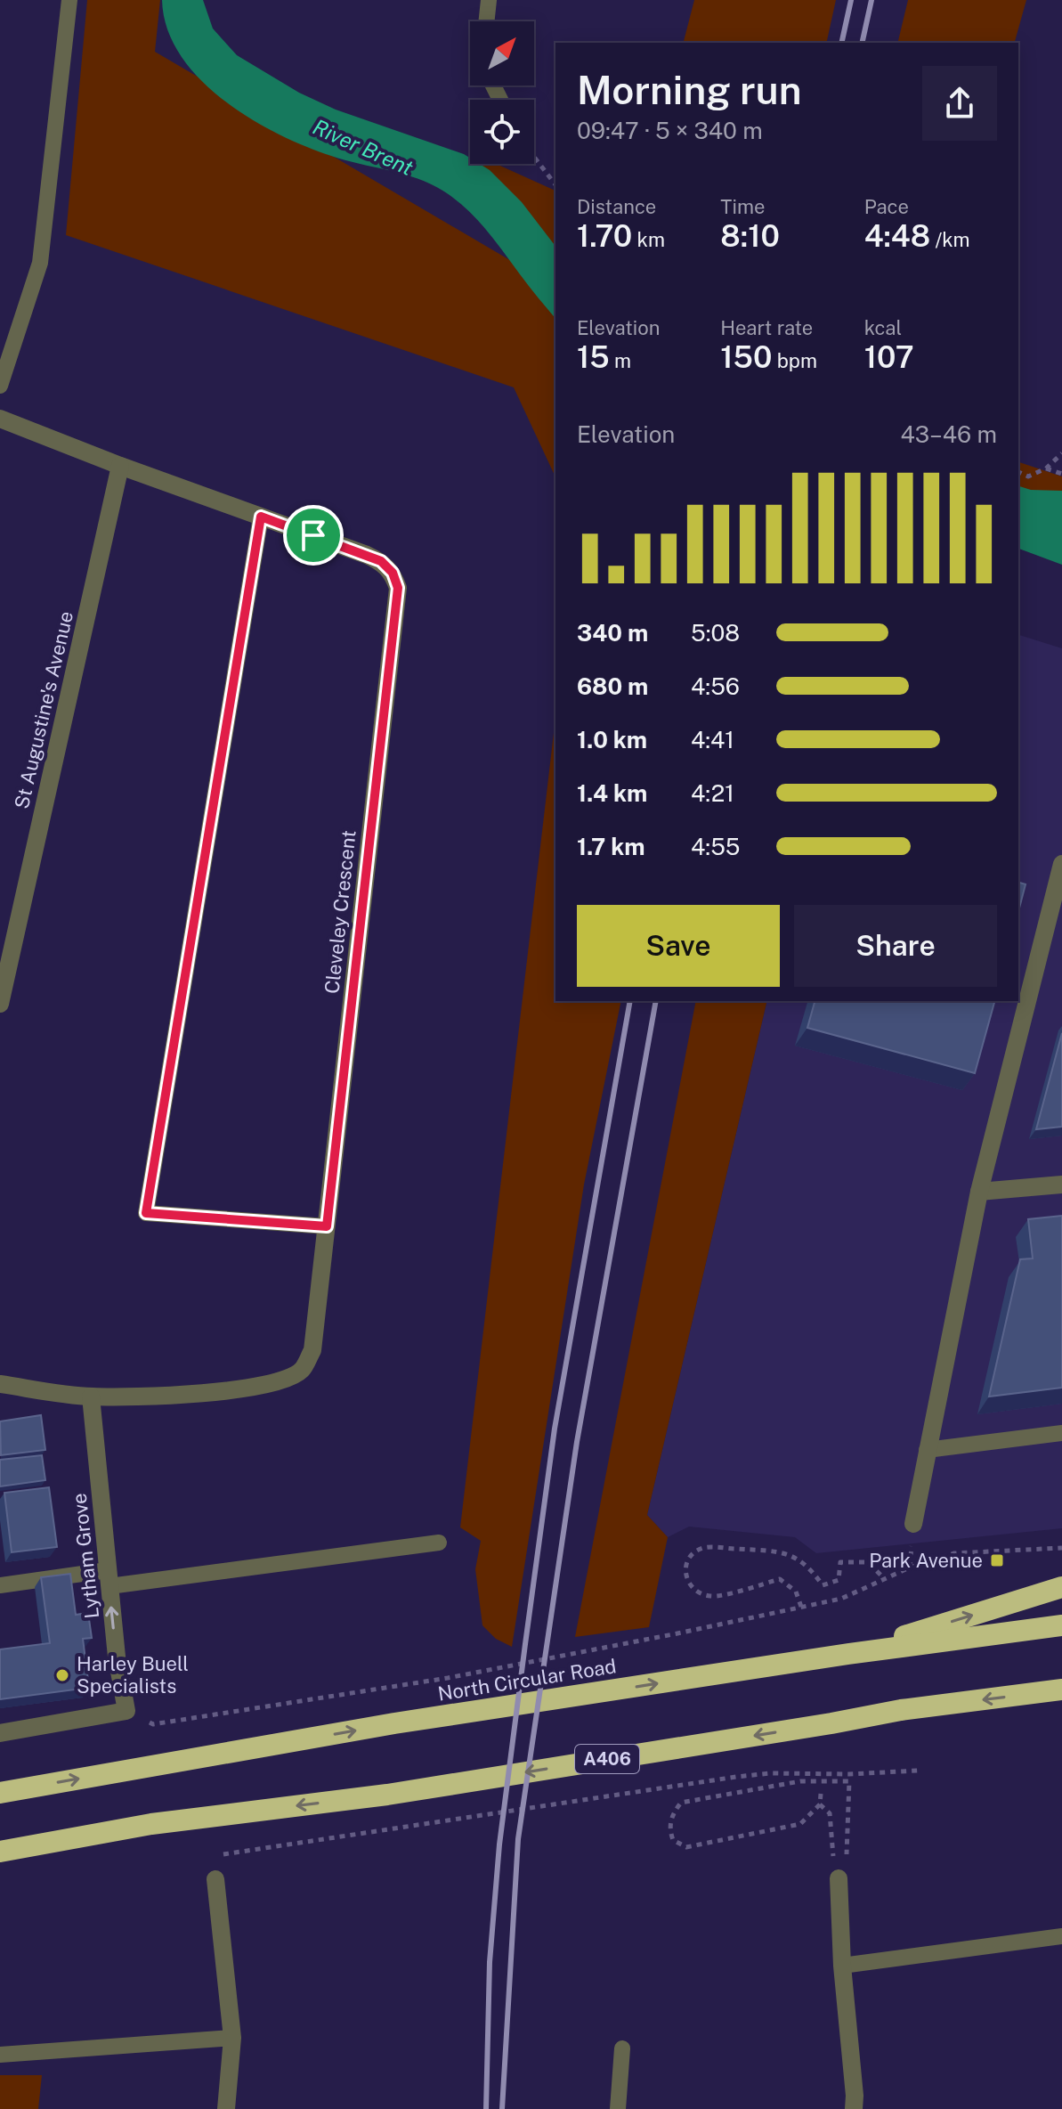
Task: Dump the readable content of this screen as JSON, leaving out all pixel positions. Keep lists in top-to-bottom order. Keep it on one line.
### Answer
{"streets":{"highway":["North Circular Road","A406"],"street":["St Augustine's Avenue","Cleveley Crescent","Lytham Grove"]},"crossings":[["St Augustine's Avenue","Cleveley Crescent"],["Cleveley Crescent","Lytham Grove"]],"one_way":["Lytham Grove"],"water":["River Brent"],"places":{"transit":["Park Avenue"],"other":["Harley Buell Specialists"]},"north":"top right","page":{"heading":["Morning run","09:47 · 5 × 340 m"],"stats":[["Distance","1.70 km"],["Time","8:10"],["Pace","4:48 /km"],["Elevation","15 m"],["Heart rate","150 bpm"],["kcal","107"]],"chart":["Elevation","43–46 m"],"list":[{"name":"340 m","note":"5:08"},{"name":"680 m","note":"4:56"},{"name":"1.0 km","note":"4:41"},{"name":"1.4 km","note":"4:21"},{"name":"1.7 km","note":"4:55"}],"buttons":["Save","Share"]}}
